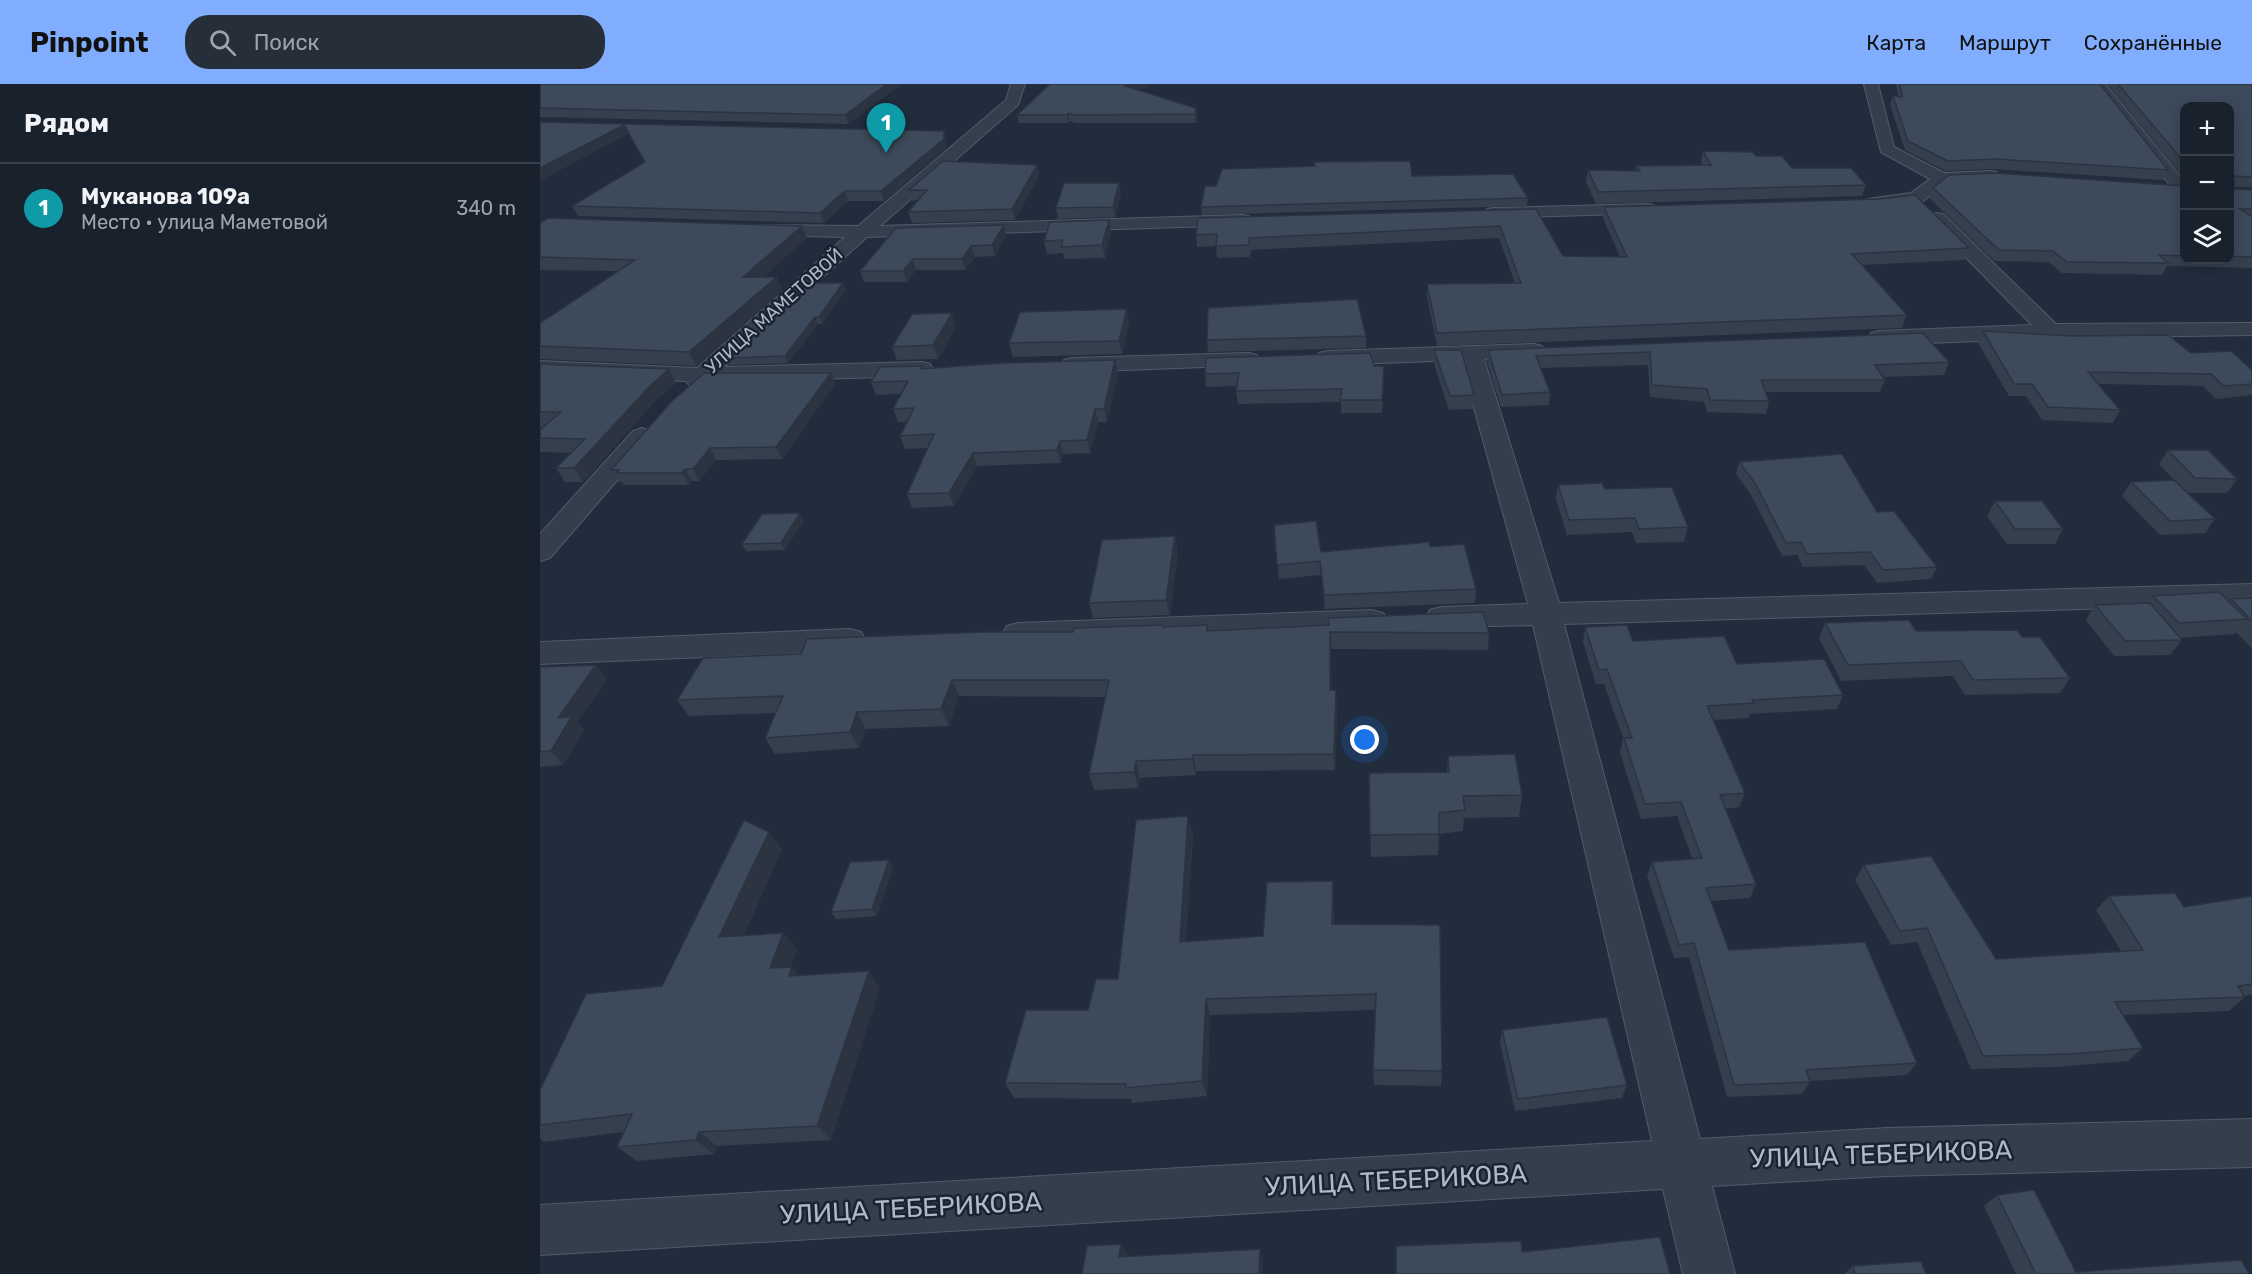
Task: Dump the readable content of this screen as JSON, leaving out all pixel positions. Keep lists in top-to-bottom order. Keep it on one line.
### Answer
{"streets":{"street":["УЛИЦА МАМЕТОВОЙ","УЛИЦА ТЕБЕРИКОВА"]},"page":{"header":"Pinpoint","search":"Поиск","nav":["Карта","Маршрут","Сохранённые"],"heading":"Рядом","map_buttons":["+","−"],"pins":"1","list":[{"mark":"1","name":"Муканова 109а","note":"Место · улица Маметовой","value":"340 m"}]}}
